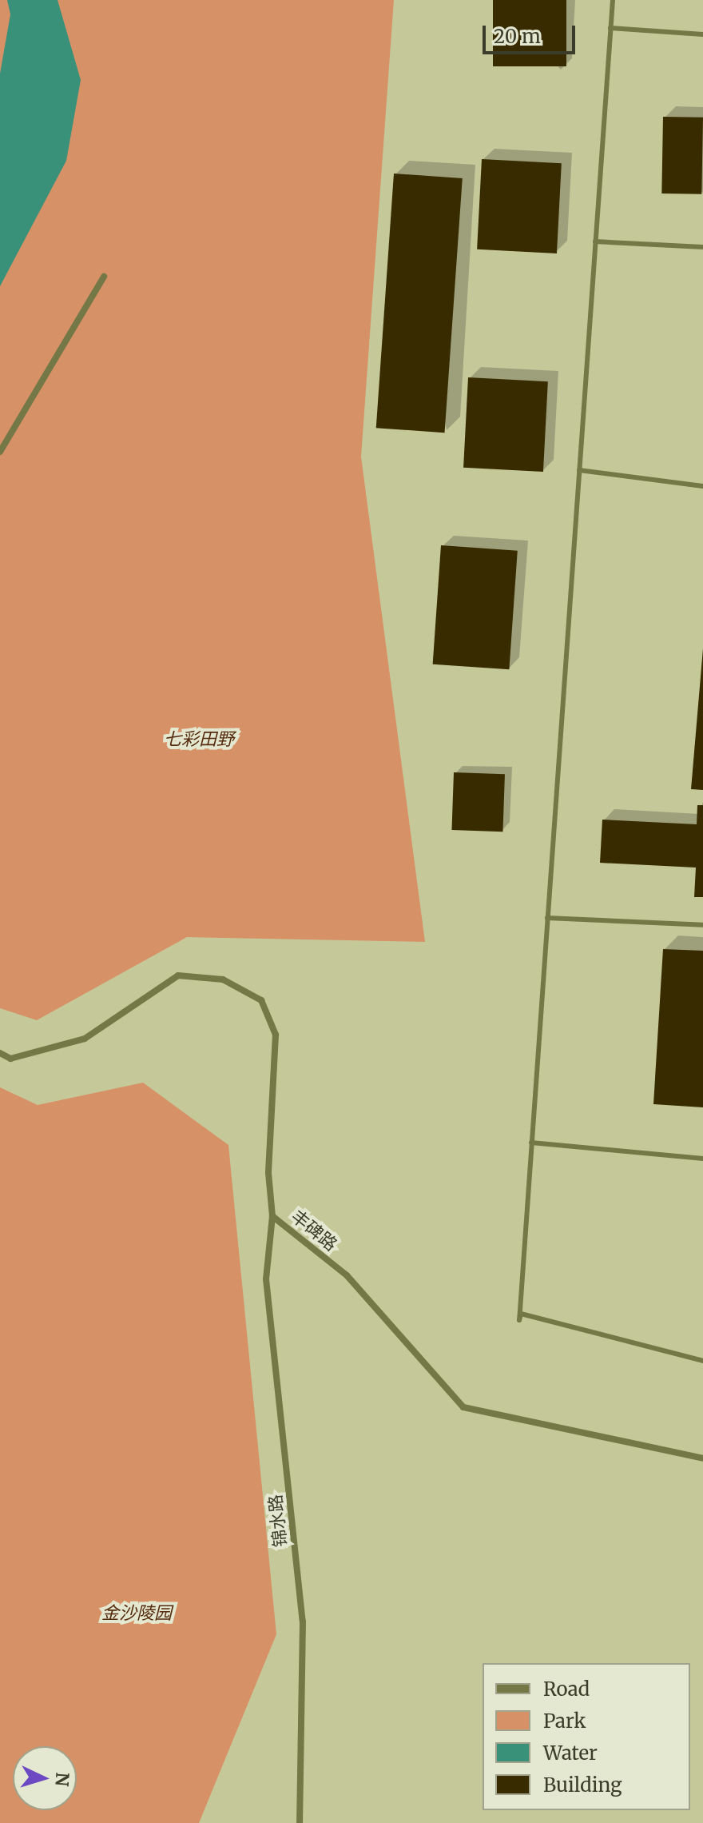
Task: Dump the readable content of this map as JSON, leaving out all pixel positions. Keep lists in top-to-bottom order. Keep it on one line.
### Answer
{"streets":{"street":["丰碑路","锦水路"]},"crossings":[["丰碑路","锦水路"]],"parks":["七彩田野","金沙陵园"],"legend":["Road","Park","Water","Building"],"scale_bar":"20 m","north":"right"}
